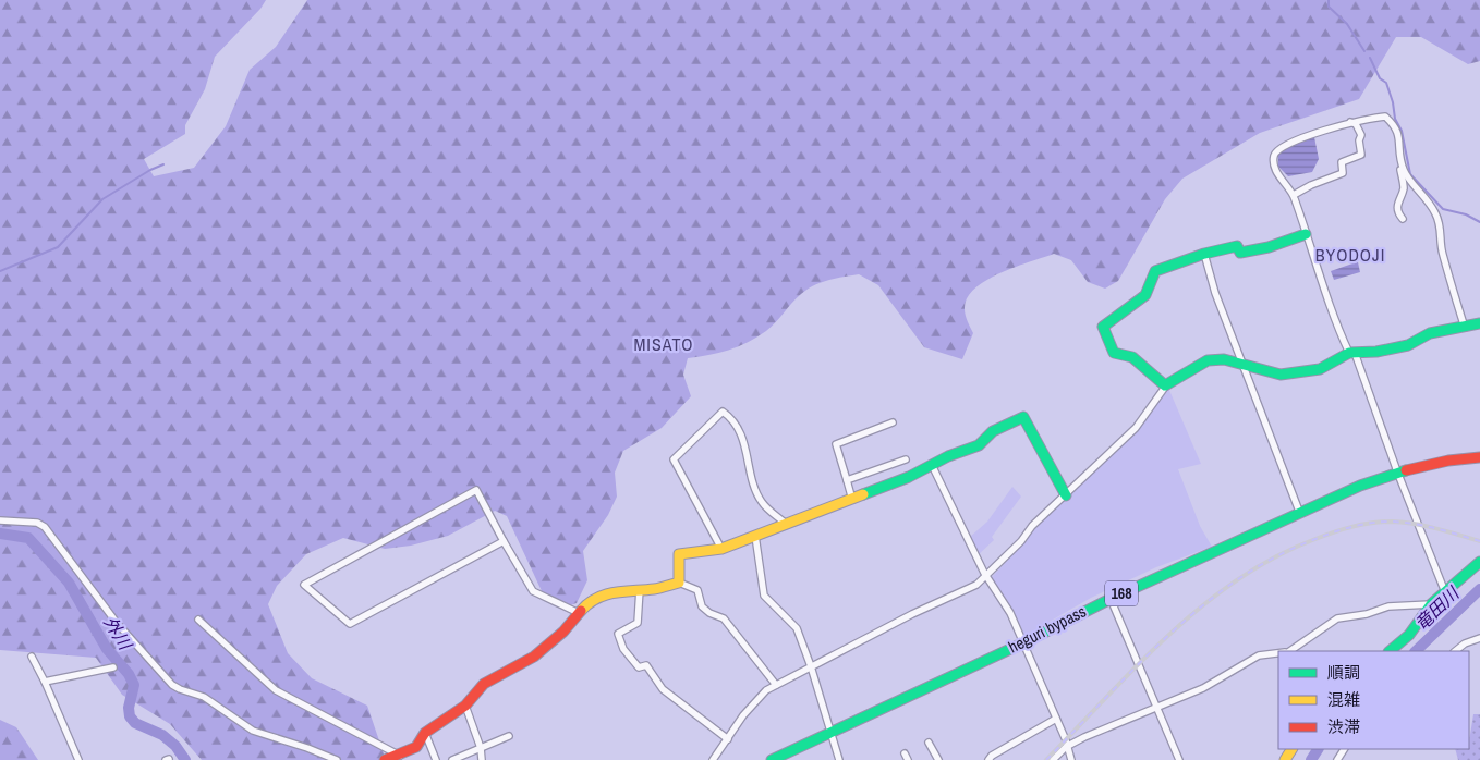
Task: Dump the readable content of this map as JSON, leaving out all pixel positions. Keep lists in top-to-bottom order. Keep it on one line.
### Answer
{"streets":{"main road":["168","heguri bypass"]},"districts":["BYODOJI","MISATO"],"water":["竜田川","外川"],"legend":["順調","混雑","渋滞"]}
